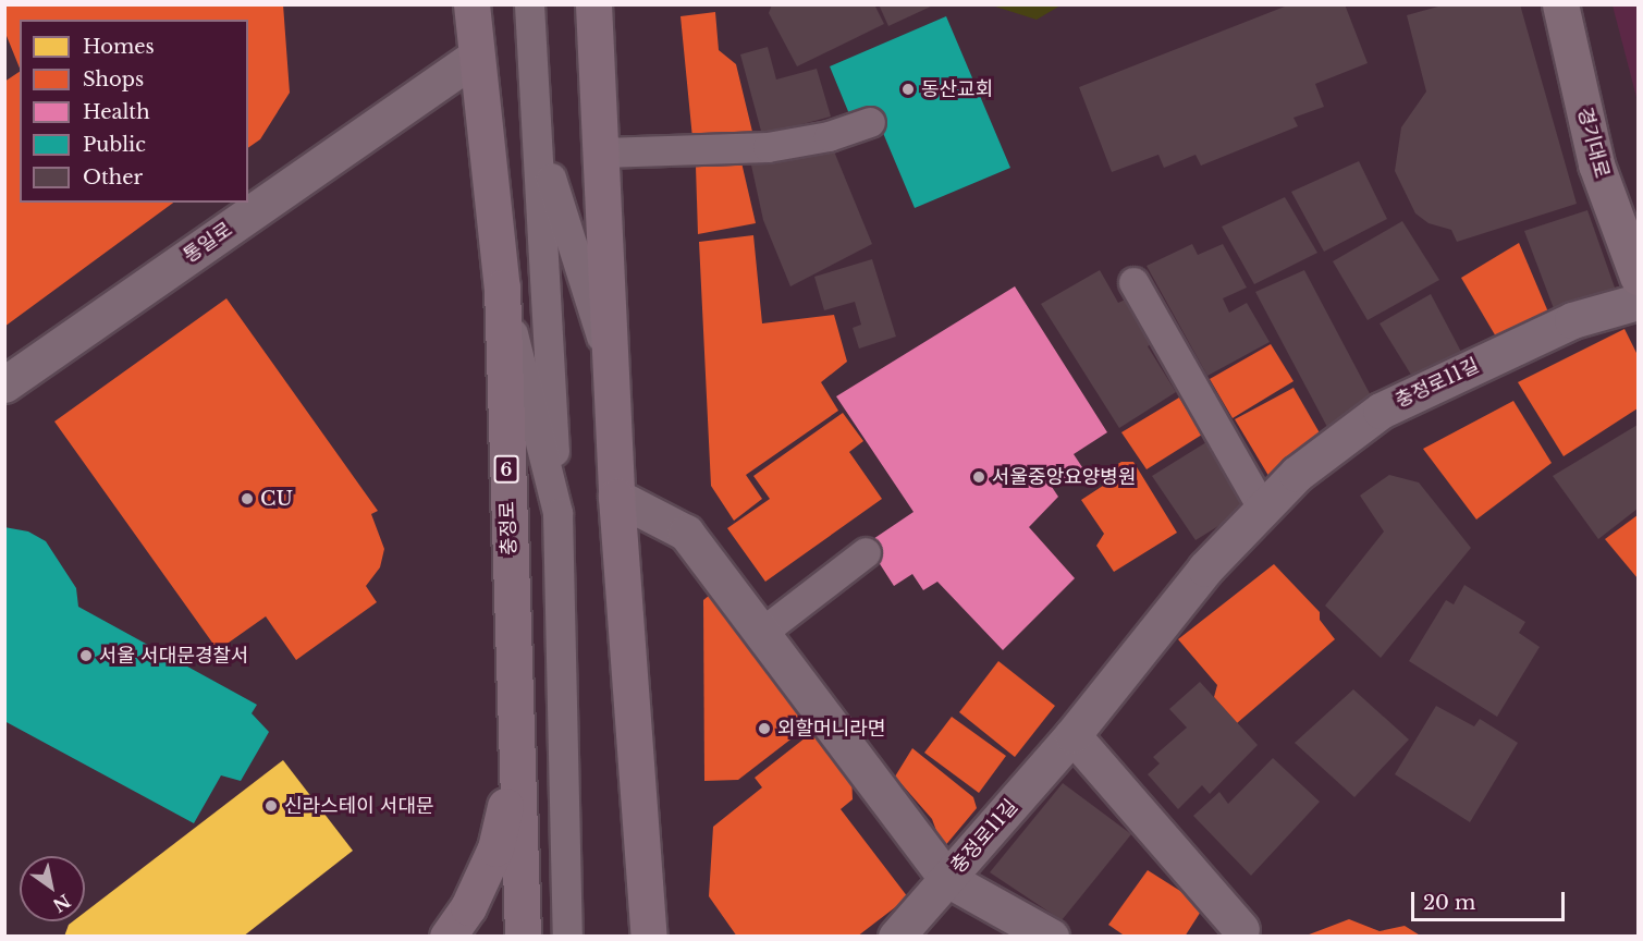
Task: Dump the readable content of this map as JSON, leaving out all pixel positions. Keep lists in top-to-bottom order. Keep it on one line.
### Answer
{"streets":{"main road":["경기대로","6","충정로"],"street":["통일로","충정로11길"]},"crossings":[["통일로","충정로"]],"places":["동산교회","서울중앙요양병원","CU","서울 서대문경찰서","외할머니라면","신라스테이 서대문"],"legend":["Homes","Shops","Health","Public","Other"],"scale_bar":"20 m","north":"bottom right"}
